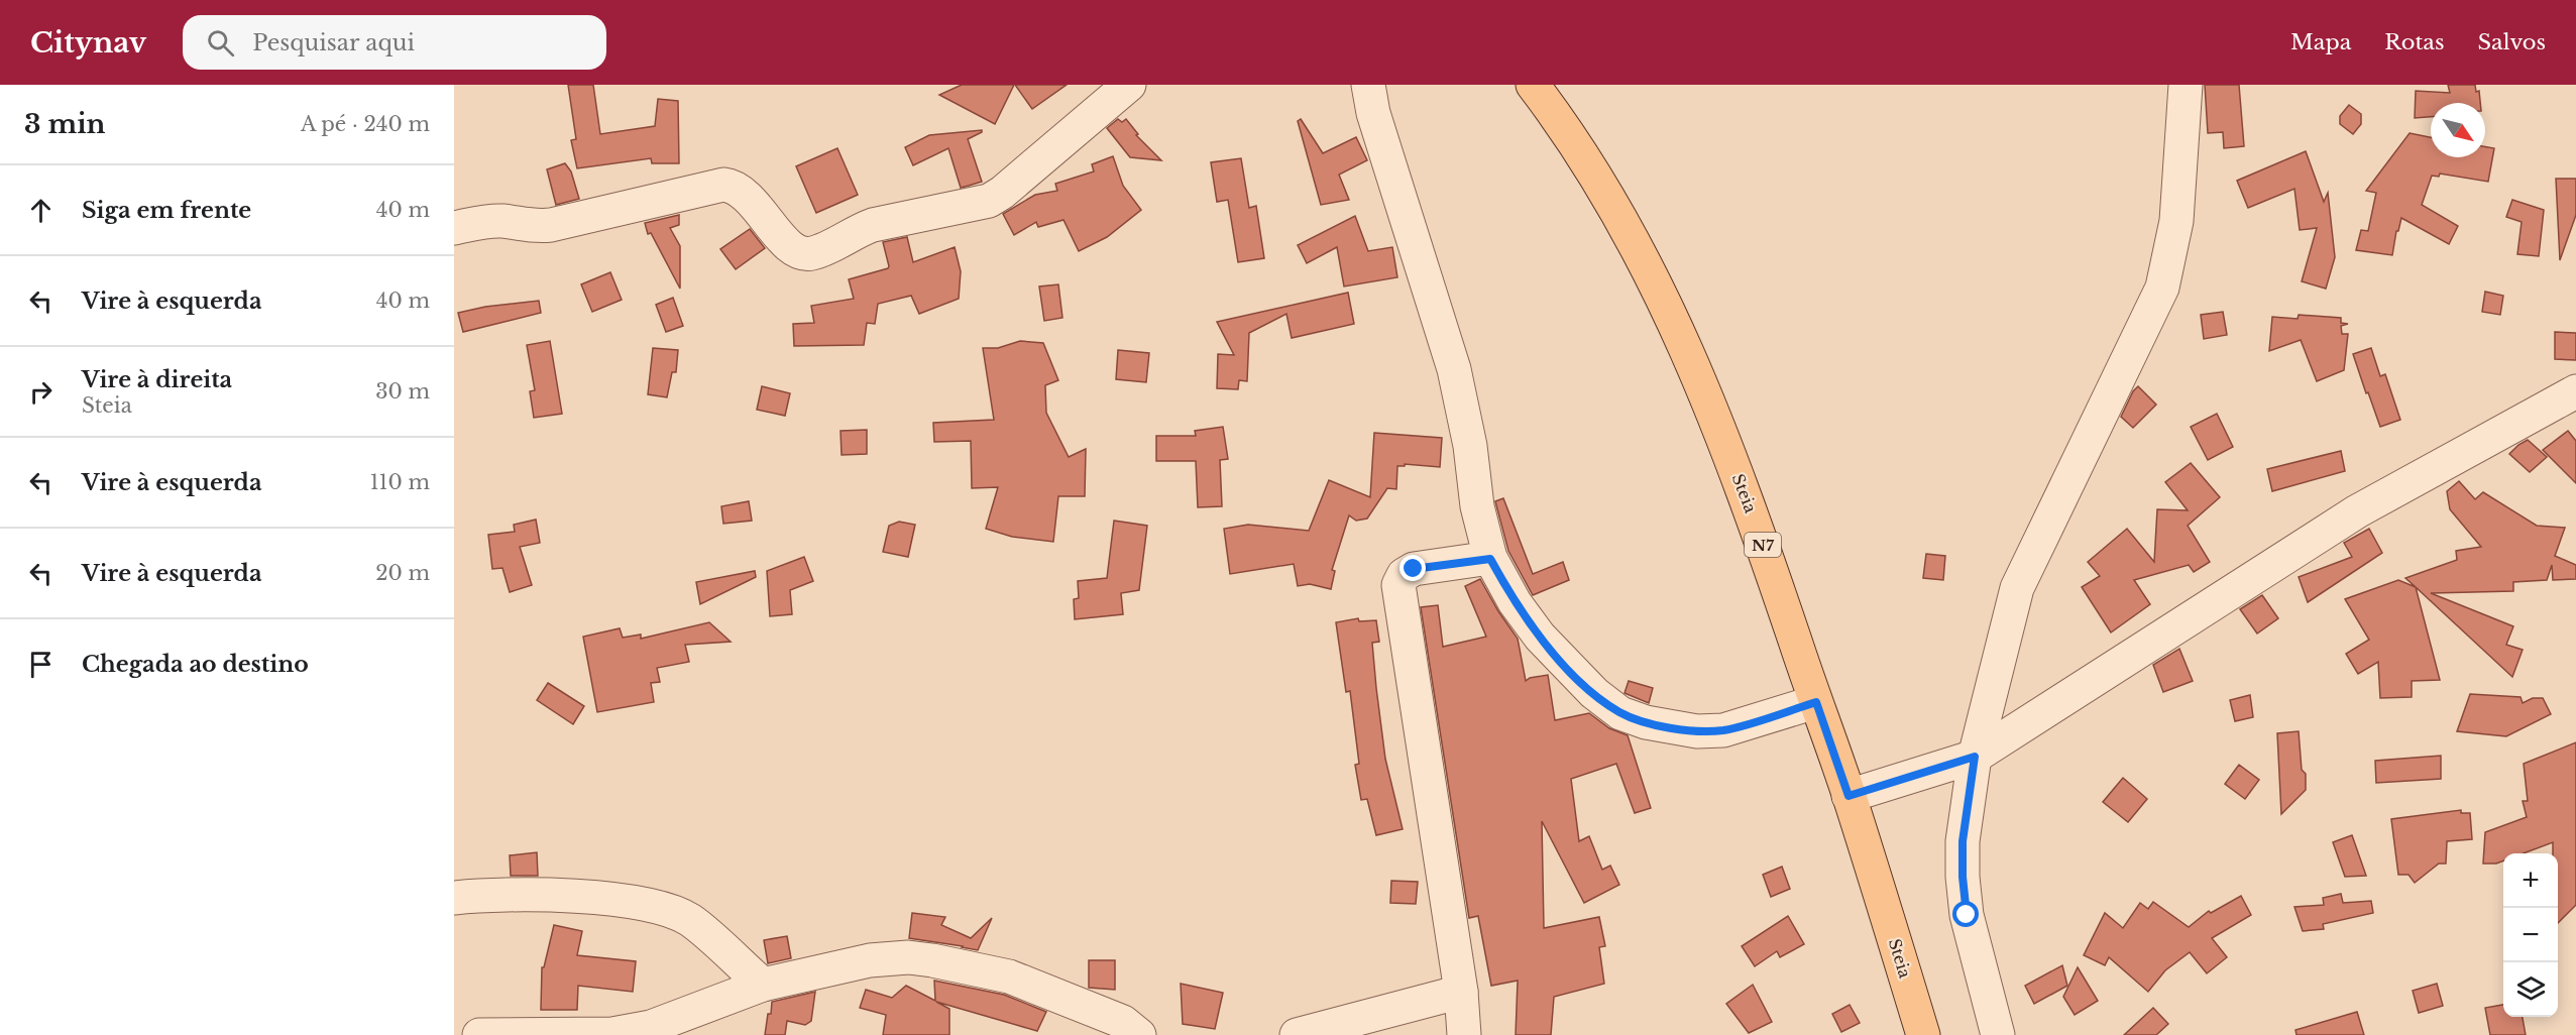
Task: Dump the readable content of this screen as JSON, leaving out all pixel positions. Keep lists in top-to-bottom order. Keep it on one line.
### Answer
{"streets":{"main road":["Steia","N7"]},"north":"bottom right","page":{"header":"Citynav","search":"Pesquisar aqui","nav":["Mapa","Rotas","Salvos"],"heading":["3 min","A pé · 240 m"],"list":[["Siga em frente","40 m"],["Vire à esquerda","40 m"],["Vire à direita","Steia","30 m"],["Vire à esquerda","110 m"],["Vire à esquerda","20 m"],"Chegada ao destino"],"map_buttons":["+","−"]}}
